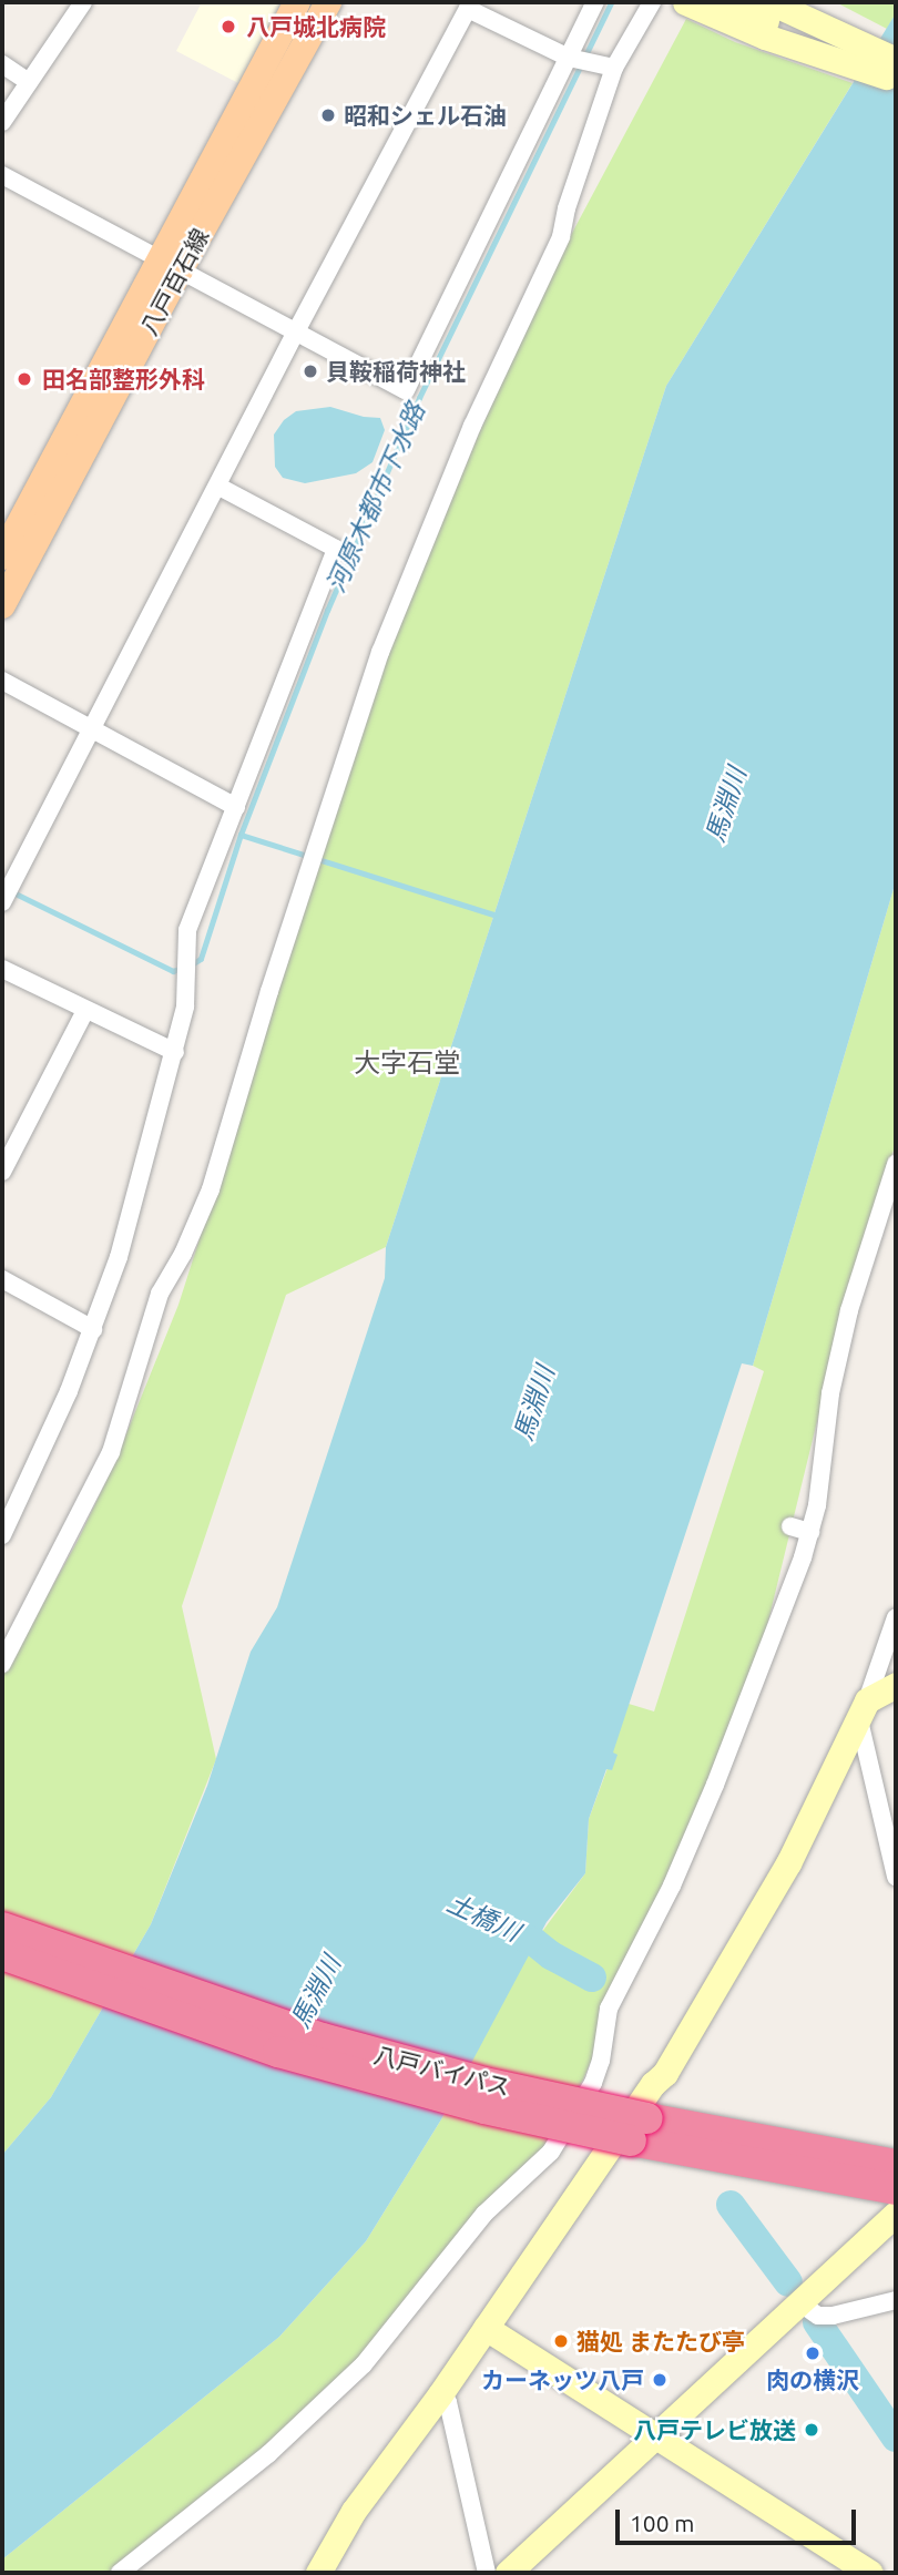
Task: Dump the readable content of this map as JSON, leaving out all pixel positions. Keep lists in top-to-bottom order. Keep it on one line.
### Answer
{"streets":{"highway":["八戸バイパス"],"main road":["八戸百石線"]},"districts":["大字石堂"],"water":["河原木都市下水路","馬淵川","土橋川"],"places":["八戸城北病院","昭和シェル石油","貝鞍稲荷神社","田名部整形外科","猫処 またたび亭","肉の横沢","カーネッツ八戸","八戸テレビ放送"],"scale_bar":"100 m"}
